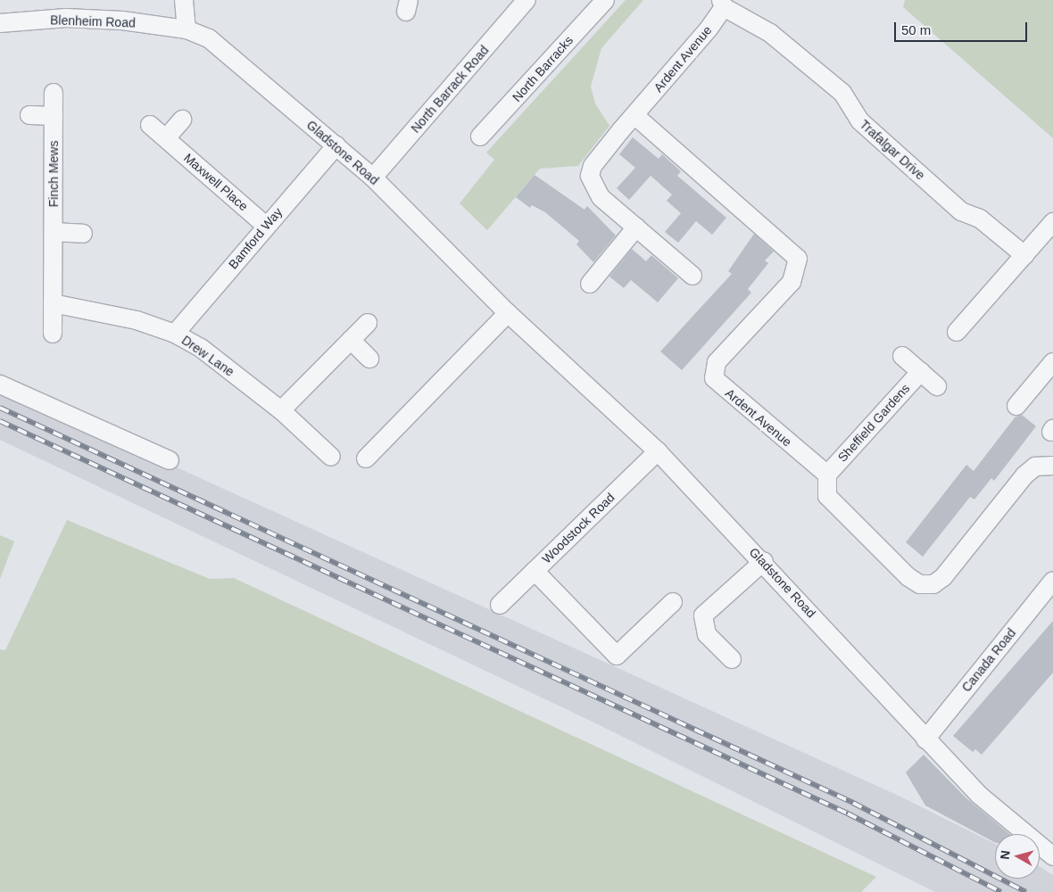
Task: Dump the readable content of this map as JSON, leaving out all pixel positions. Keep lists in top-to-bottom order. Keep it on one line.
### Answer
{"streets":{"street":["Blenheim Road","Ardent Avenue","North Barracks","North Barrack Road","Trafalgar Drive","Gladstone Road","Finch Mews","Maxwell Place","Bamford Way","Drew Lane","Sheffield Gardens","Woodstock Road","Canada Road"]},"crossings":[["Blenheim Road","Gladstone Road"],["Ardent Avenue","Trafalgar Drive"],["Ardent Avenue","Sheffield Gardens"],["North Barrack Road","Gladstone Road"],["Gladstone Road","Bamford Way"],["Gladstone Road","Woodstock Road"],["Gladstone Road","Canada Road"],["Finch Mews","Drew Lane"],["Maxwell Place","Bamford Way"],["Bamford Way","Drew Lane"]],"scale_bar":"50 m","north":"left"}
